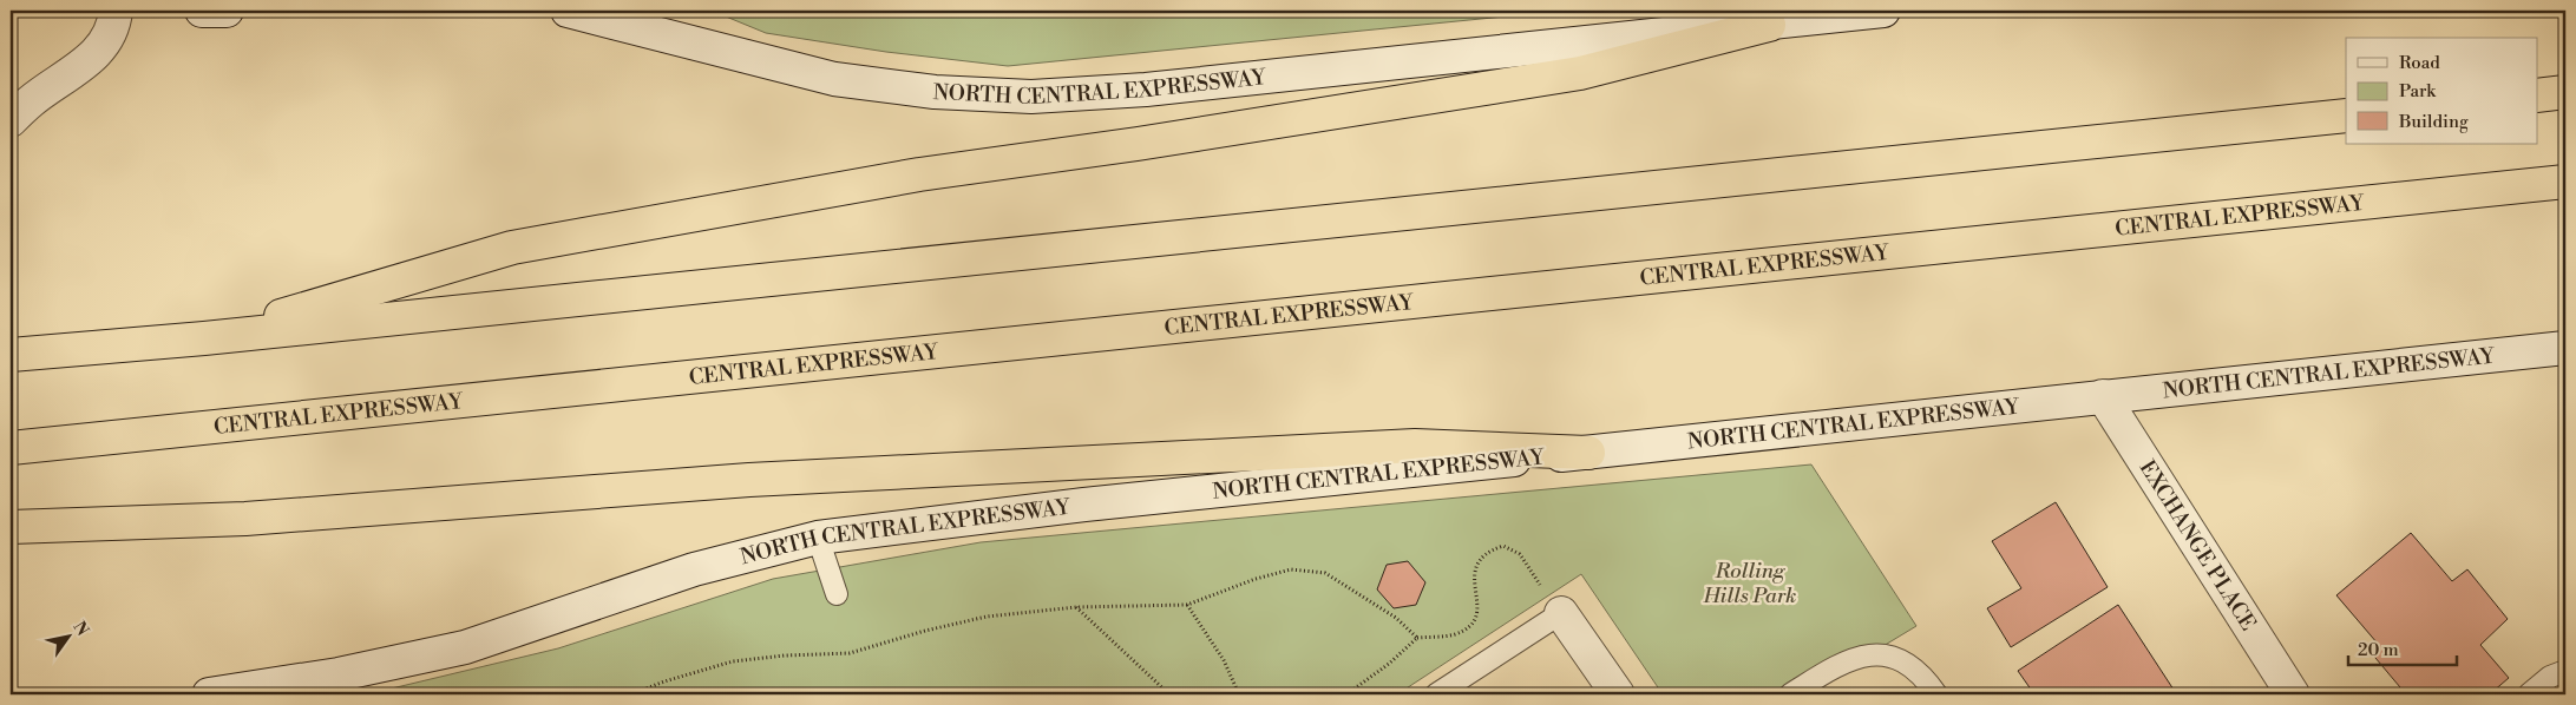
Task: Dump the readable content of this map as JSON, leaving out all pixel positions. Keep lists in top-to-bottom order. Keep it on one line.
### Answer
{"streets":{"highway":["CENTRAL EXPRESSWAY"],"main road":["NORTH CENTRAL EXPRESSWAY","EXCHANGE PLACE"]},"crossings":[["NORTH CENTRAL EXPRESSWAY","EXCHANGE PLACE"]],"parks":["Rolling Hills Park"],"legend":["Road","Park","Building"],"scale_bar":"20 m","north":"top right"}
